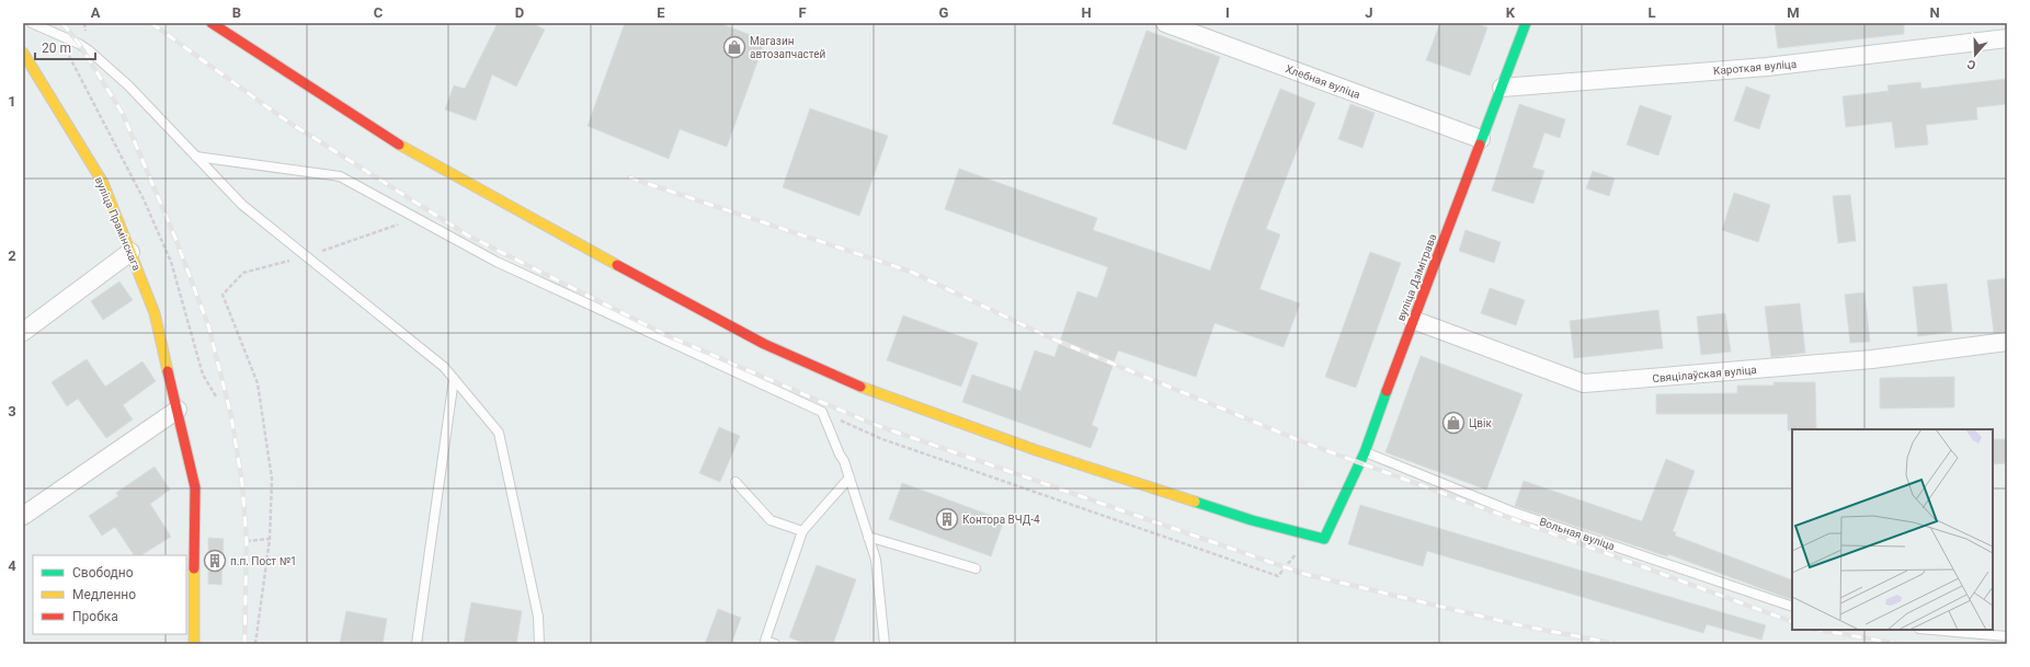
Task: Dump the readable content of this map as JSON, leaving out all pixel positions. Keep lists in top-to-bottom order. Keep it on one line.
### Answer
{"streets":{"street":["Кароткая вуліца","Хлебная вуліца","вуліца Прамінскага","вуліца Дзімітрава","Свяцілаўская вуліца"],"lane":["Вольная вуліца"]},"crossings":[["Кароткая вуліца","вуліца Дзімітрава"],["Хлебная вуліца","вуліца Дзімітрава"],["вуліца Дзімітрава","Свяцілаўская вуліца"],["вуліца Дзімітрава","Вольная вуліца"]],"places":{"shop":["Магазин автозапчастей","Цвік"],"building":["Контора ВЧД-4","п.п. Пост №1"]},"legend":["Свободно","Медленно","Пробка"],"scale_bar":"20 m","north":"bottom","grid":{"columns":["A","B","C","D","E","F","G","H","I","J","K","L","M","N"],"rows":["1","2","3","4"]}}
